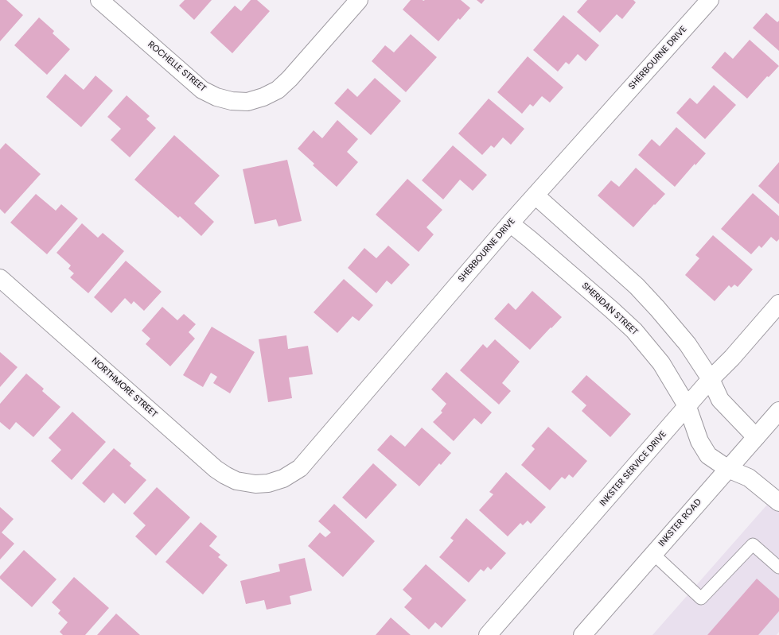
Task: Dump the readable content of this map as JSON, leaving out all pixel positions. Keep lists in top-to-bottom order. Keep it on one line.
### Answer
{"streets":{"street":["SHERBOURNE DRIVE","ROCHELLE STREET","SHERIDAN STREET","NORTHMORE STREET","INKSTER SERVICE DRIVE","INKSTER ROAD"]},"crossings":[["SHERBOURNE DRIVE","SHERIDAN STREET"],["SHERBOURNE DRIVE","NORTHMORE STREET"],["SHERIDAN STREET","INKSTER SERVICE DRIVE"],["SHERIDAN STREET","INKSTER ROAD"]]}
